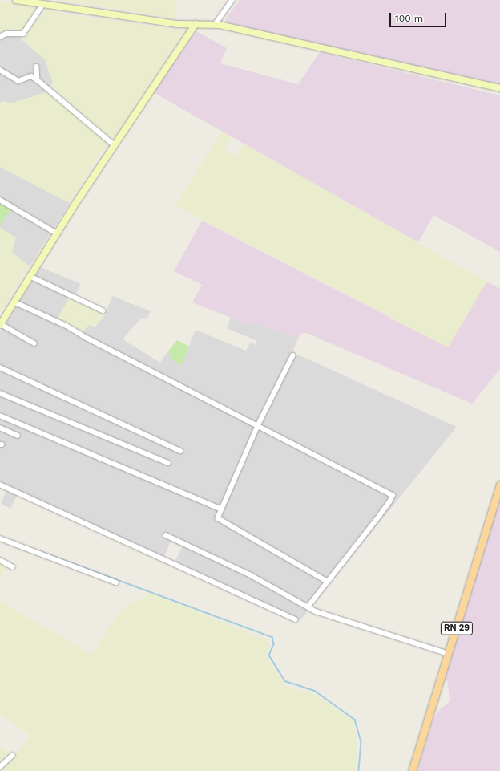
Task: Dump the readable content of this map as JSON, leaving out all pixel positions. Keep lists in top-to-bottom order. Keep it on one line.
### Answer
{"streets":{"main road":["RN 29"]},"scale_bar":"100 m"}
